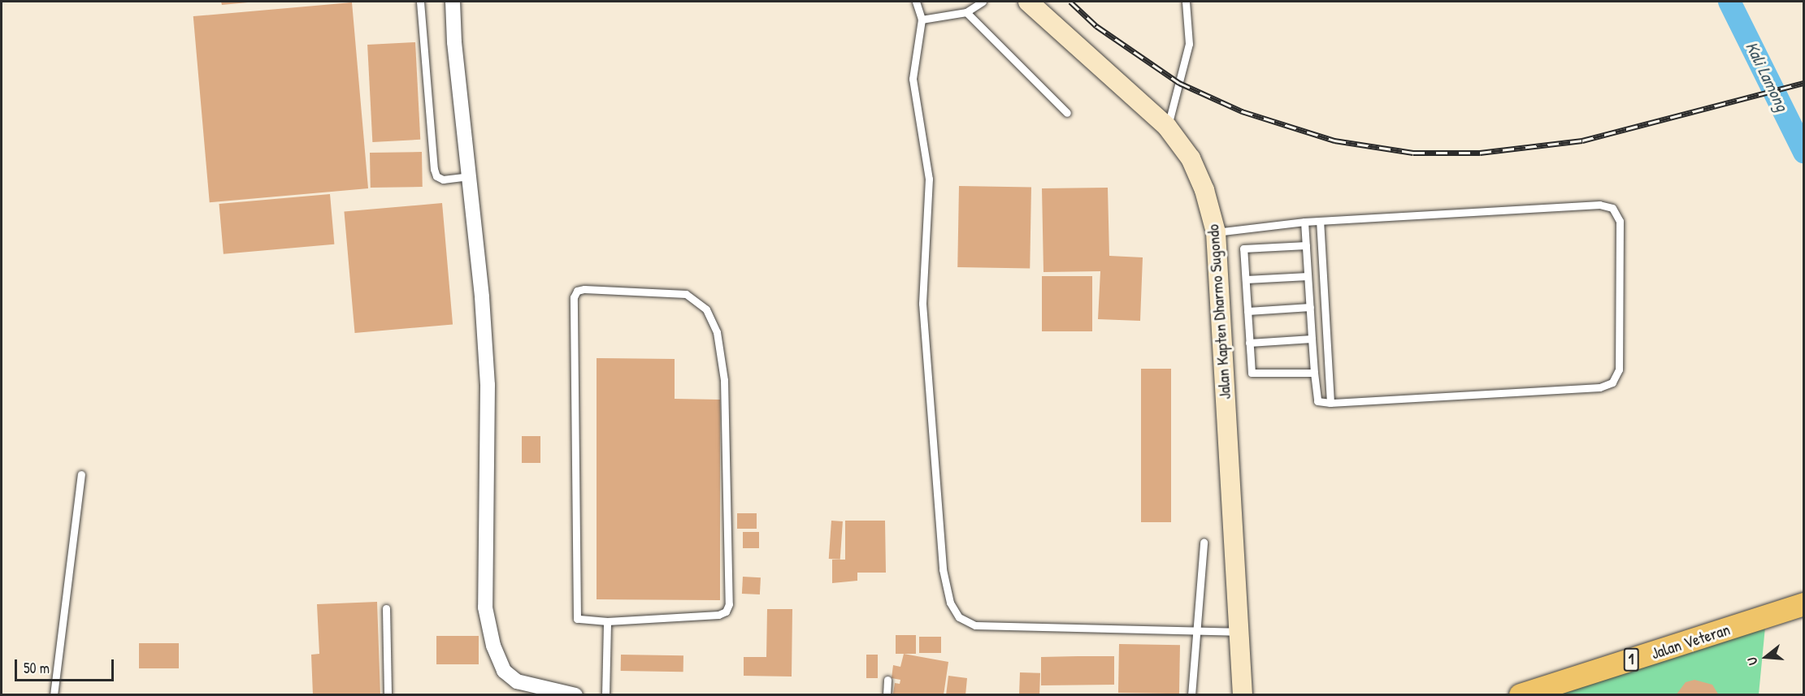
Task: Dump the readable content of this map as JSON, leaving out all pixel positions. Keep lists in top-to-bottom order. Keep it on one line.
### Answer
{"streets":{"highway":["Jalan Veteran","1"],"main road":["Jalan Kapten Dharmo Sugondo"]},"water":["Kali Lamong"],"scale_bar":"50 m","north":"left"}
